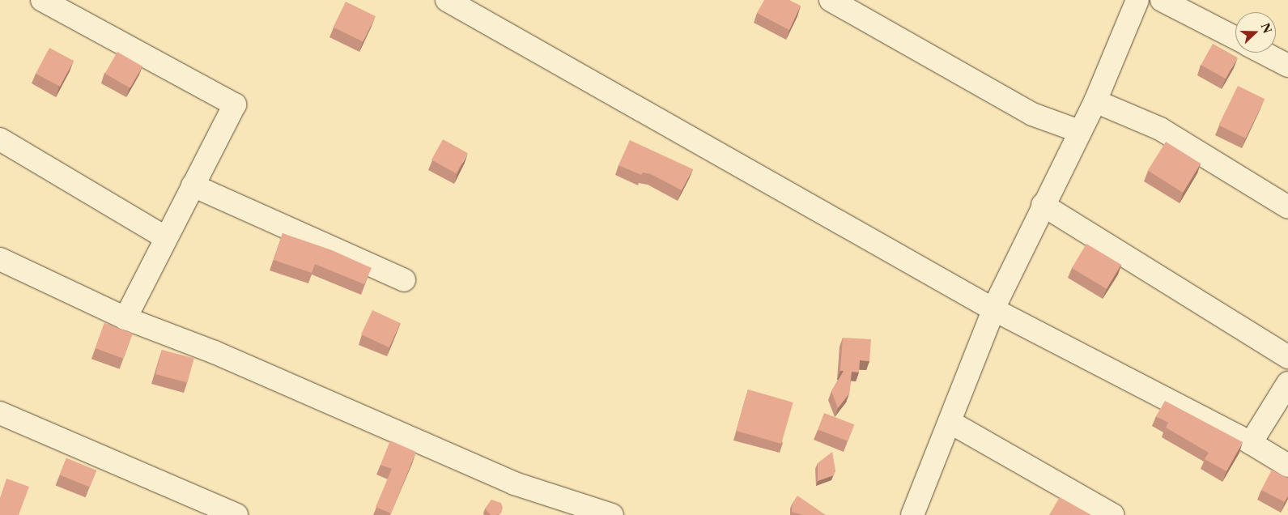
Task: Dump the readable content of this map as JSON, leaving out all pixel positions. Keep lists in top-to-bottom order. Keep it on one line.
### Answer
{"north":"right"}
